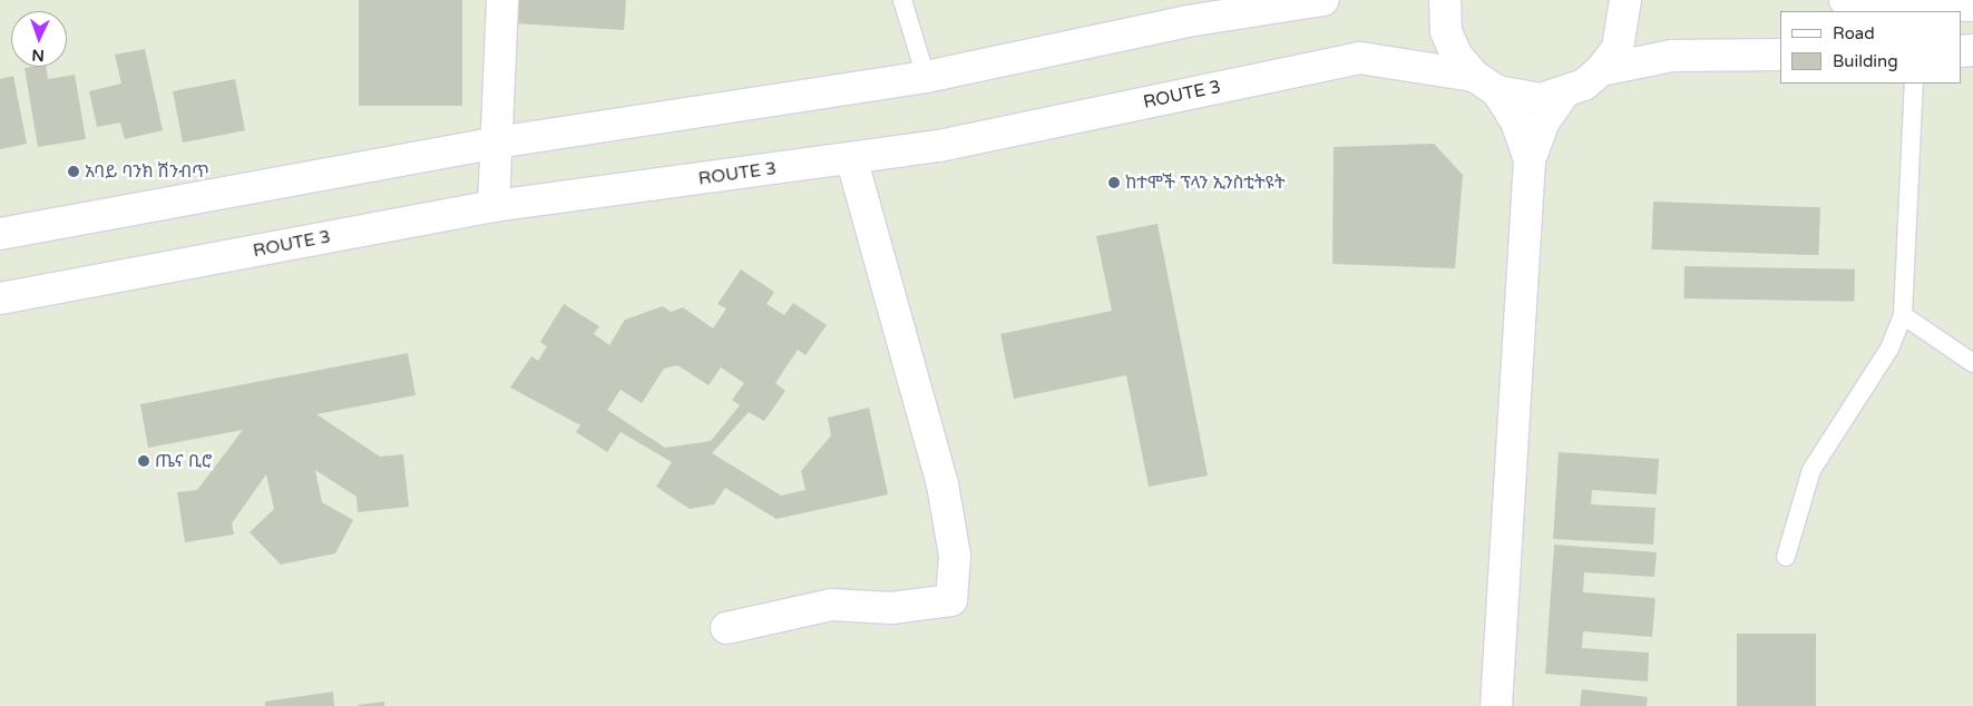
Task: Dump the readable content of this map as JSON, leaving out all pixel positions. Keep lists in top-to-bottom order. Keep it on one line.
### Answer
{"streets":{"main road":["ROUTE 3"]},"places":["አባይ ባንክ ሽንብጥ","ከተሞች ፕላን ኢንስቲትዩት","ጤና ቢሮ"],"legend":["Road","Building"],"north":"bottom"}
